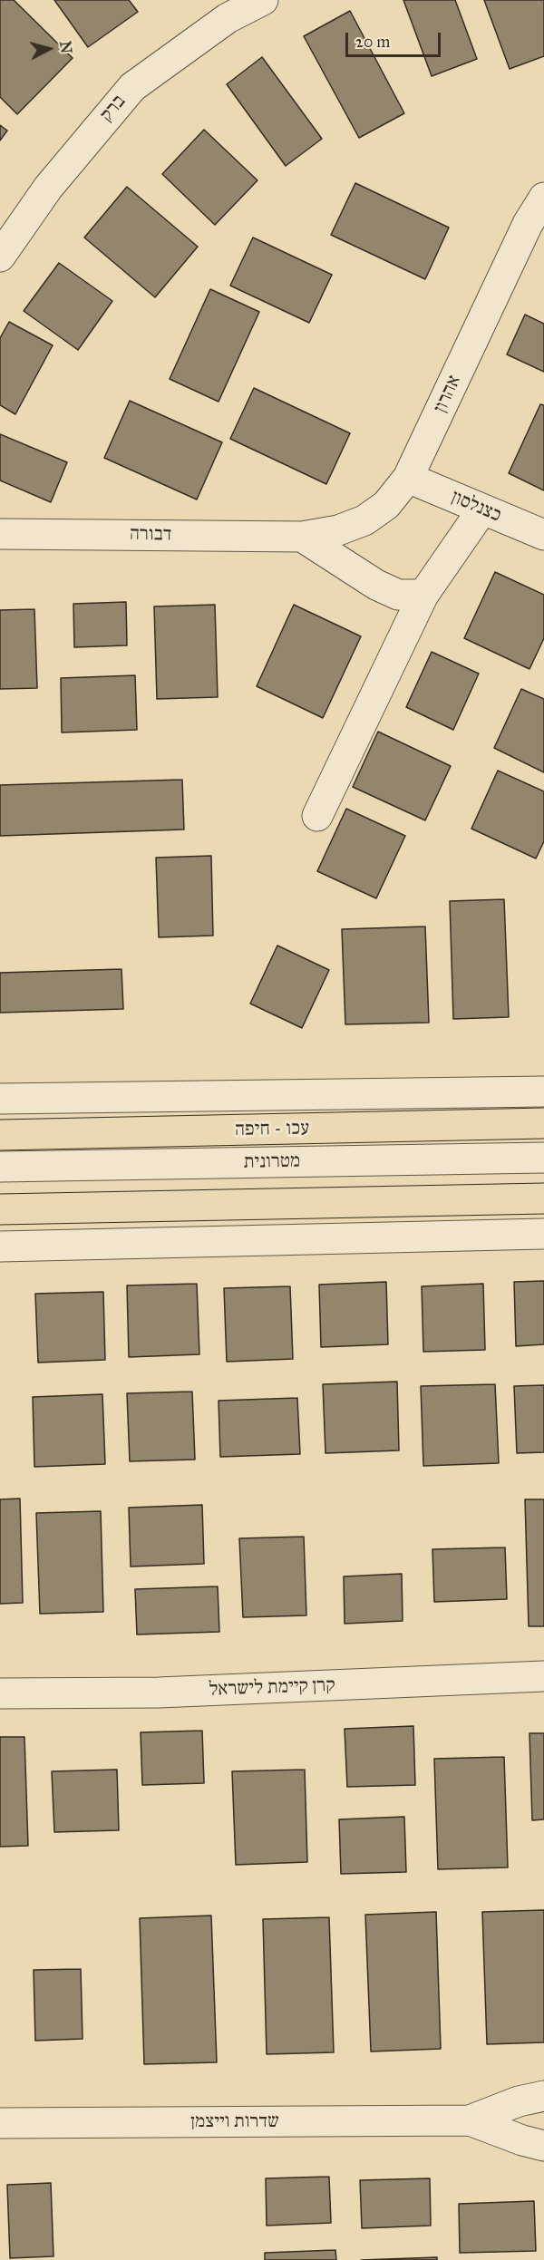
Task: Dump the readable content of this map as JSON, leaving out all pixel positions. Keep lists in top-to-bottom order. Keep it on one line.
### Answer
{"streets":{"highway":["עכו - חיפה"],"street":["ברק","אהרון","כצנלסון","דבורה","מטרונית","קרן קיימת לישראל","שדרות וייצמן"]},"crossings":[["אהרון","כצנלסון"],["אהרון","דבורה"]],"scale_bar":"20 m","north":"right"}
